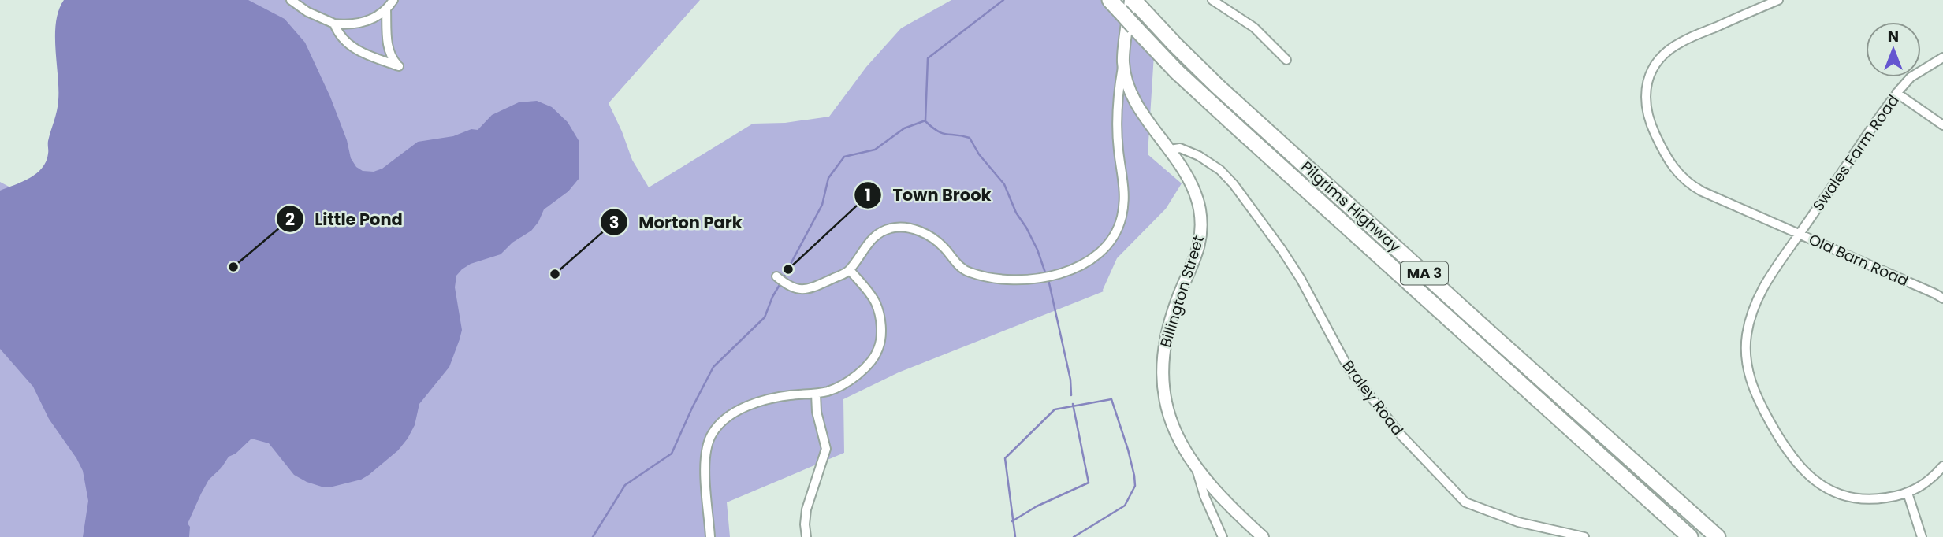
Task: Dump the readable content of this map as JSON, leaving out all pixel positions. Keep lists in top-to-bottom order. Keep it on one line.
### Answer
{"streets":{"highway":["Pilgrims Highway","MA 3"],"street":["Swales Farm Road","Old Barn Road","Billington Street","Braley Road"]},"crossings":[["Swales Farm Road","Old Barn Road"],["Pilgrims Highway","Billington Street"],["Billington Street","Braley Road"]],"places":["Little Pond","Town Brook","Morton Park"],"north":"top"}
